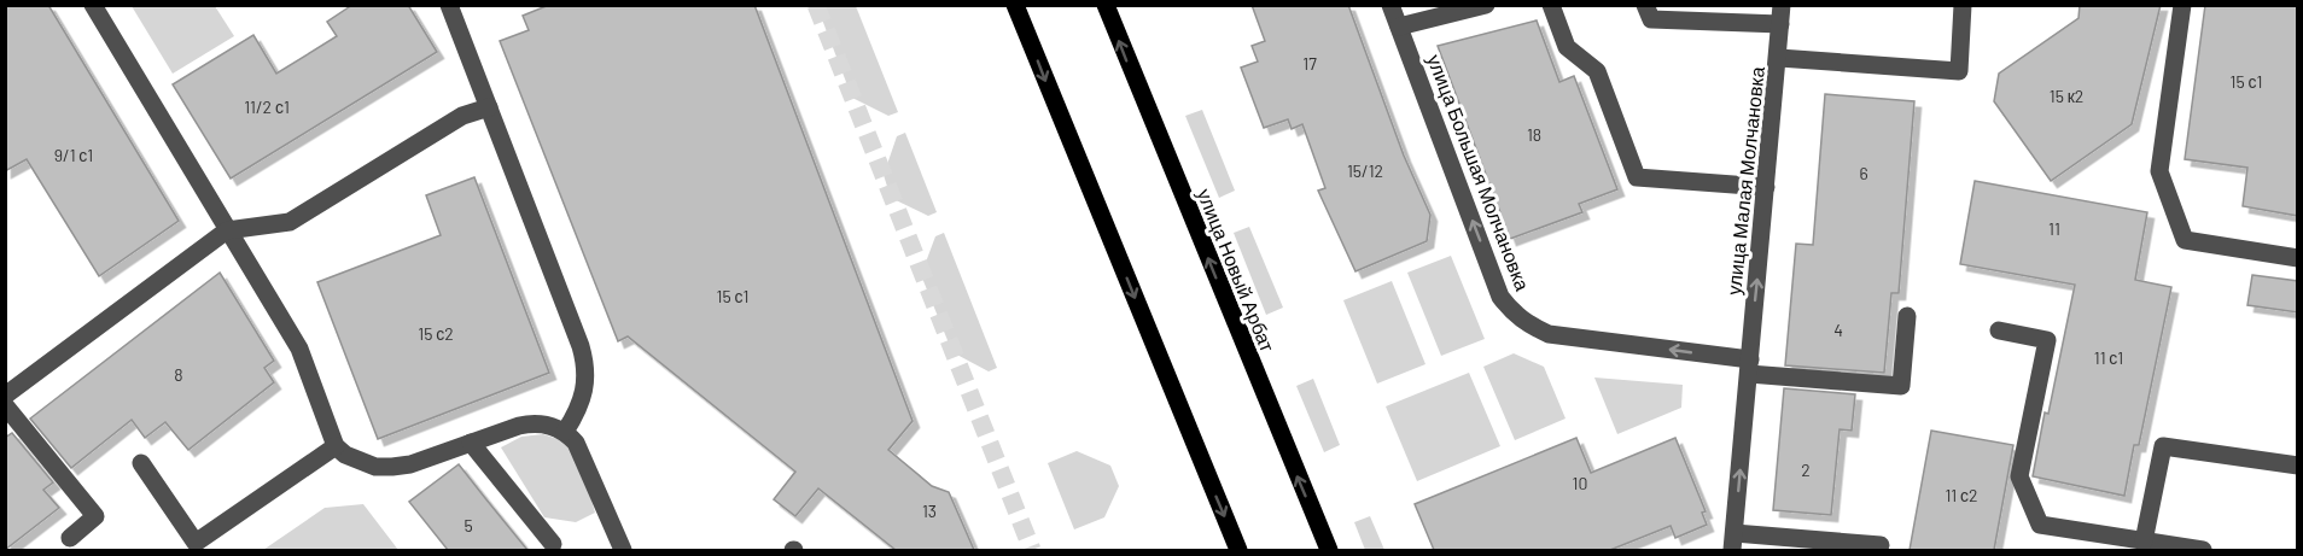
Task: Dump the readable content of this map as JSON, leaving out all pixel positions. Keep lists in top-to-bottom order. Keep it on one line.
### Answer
{"streets":{"main road":["улица Новый Арбат"],"street":["улица Большая Молчановка","улица Малая Молчановка"]},"crossings":[["улица Большая Молчановка","улица Малая Молчановка"]],"one_way":["улица Большая Молчановка","улица Малая Молчановка"],"house_numbers":["17","15 с1","15 к2","11/2 с1","18","9/1 с1","15/12","6","11","15 с1","4","15 с2","11 с1","8","2","10","11 с2","13","5"]}
